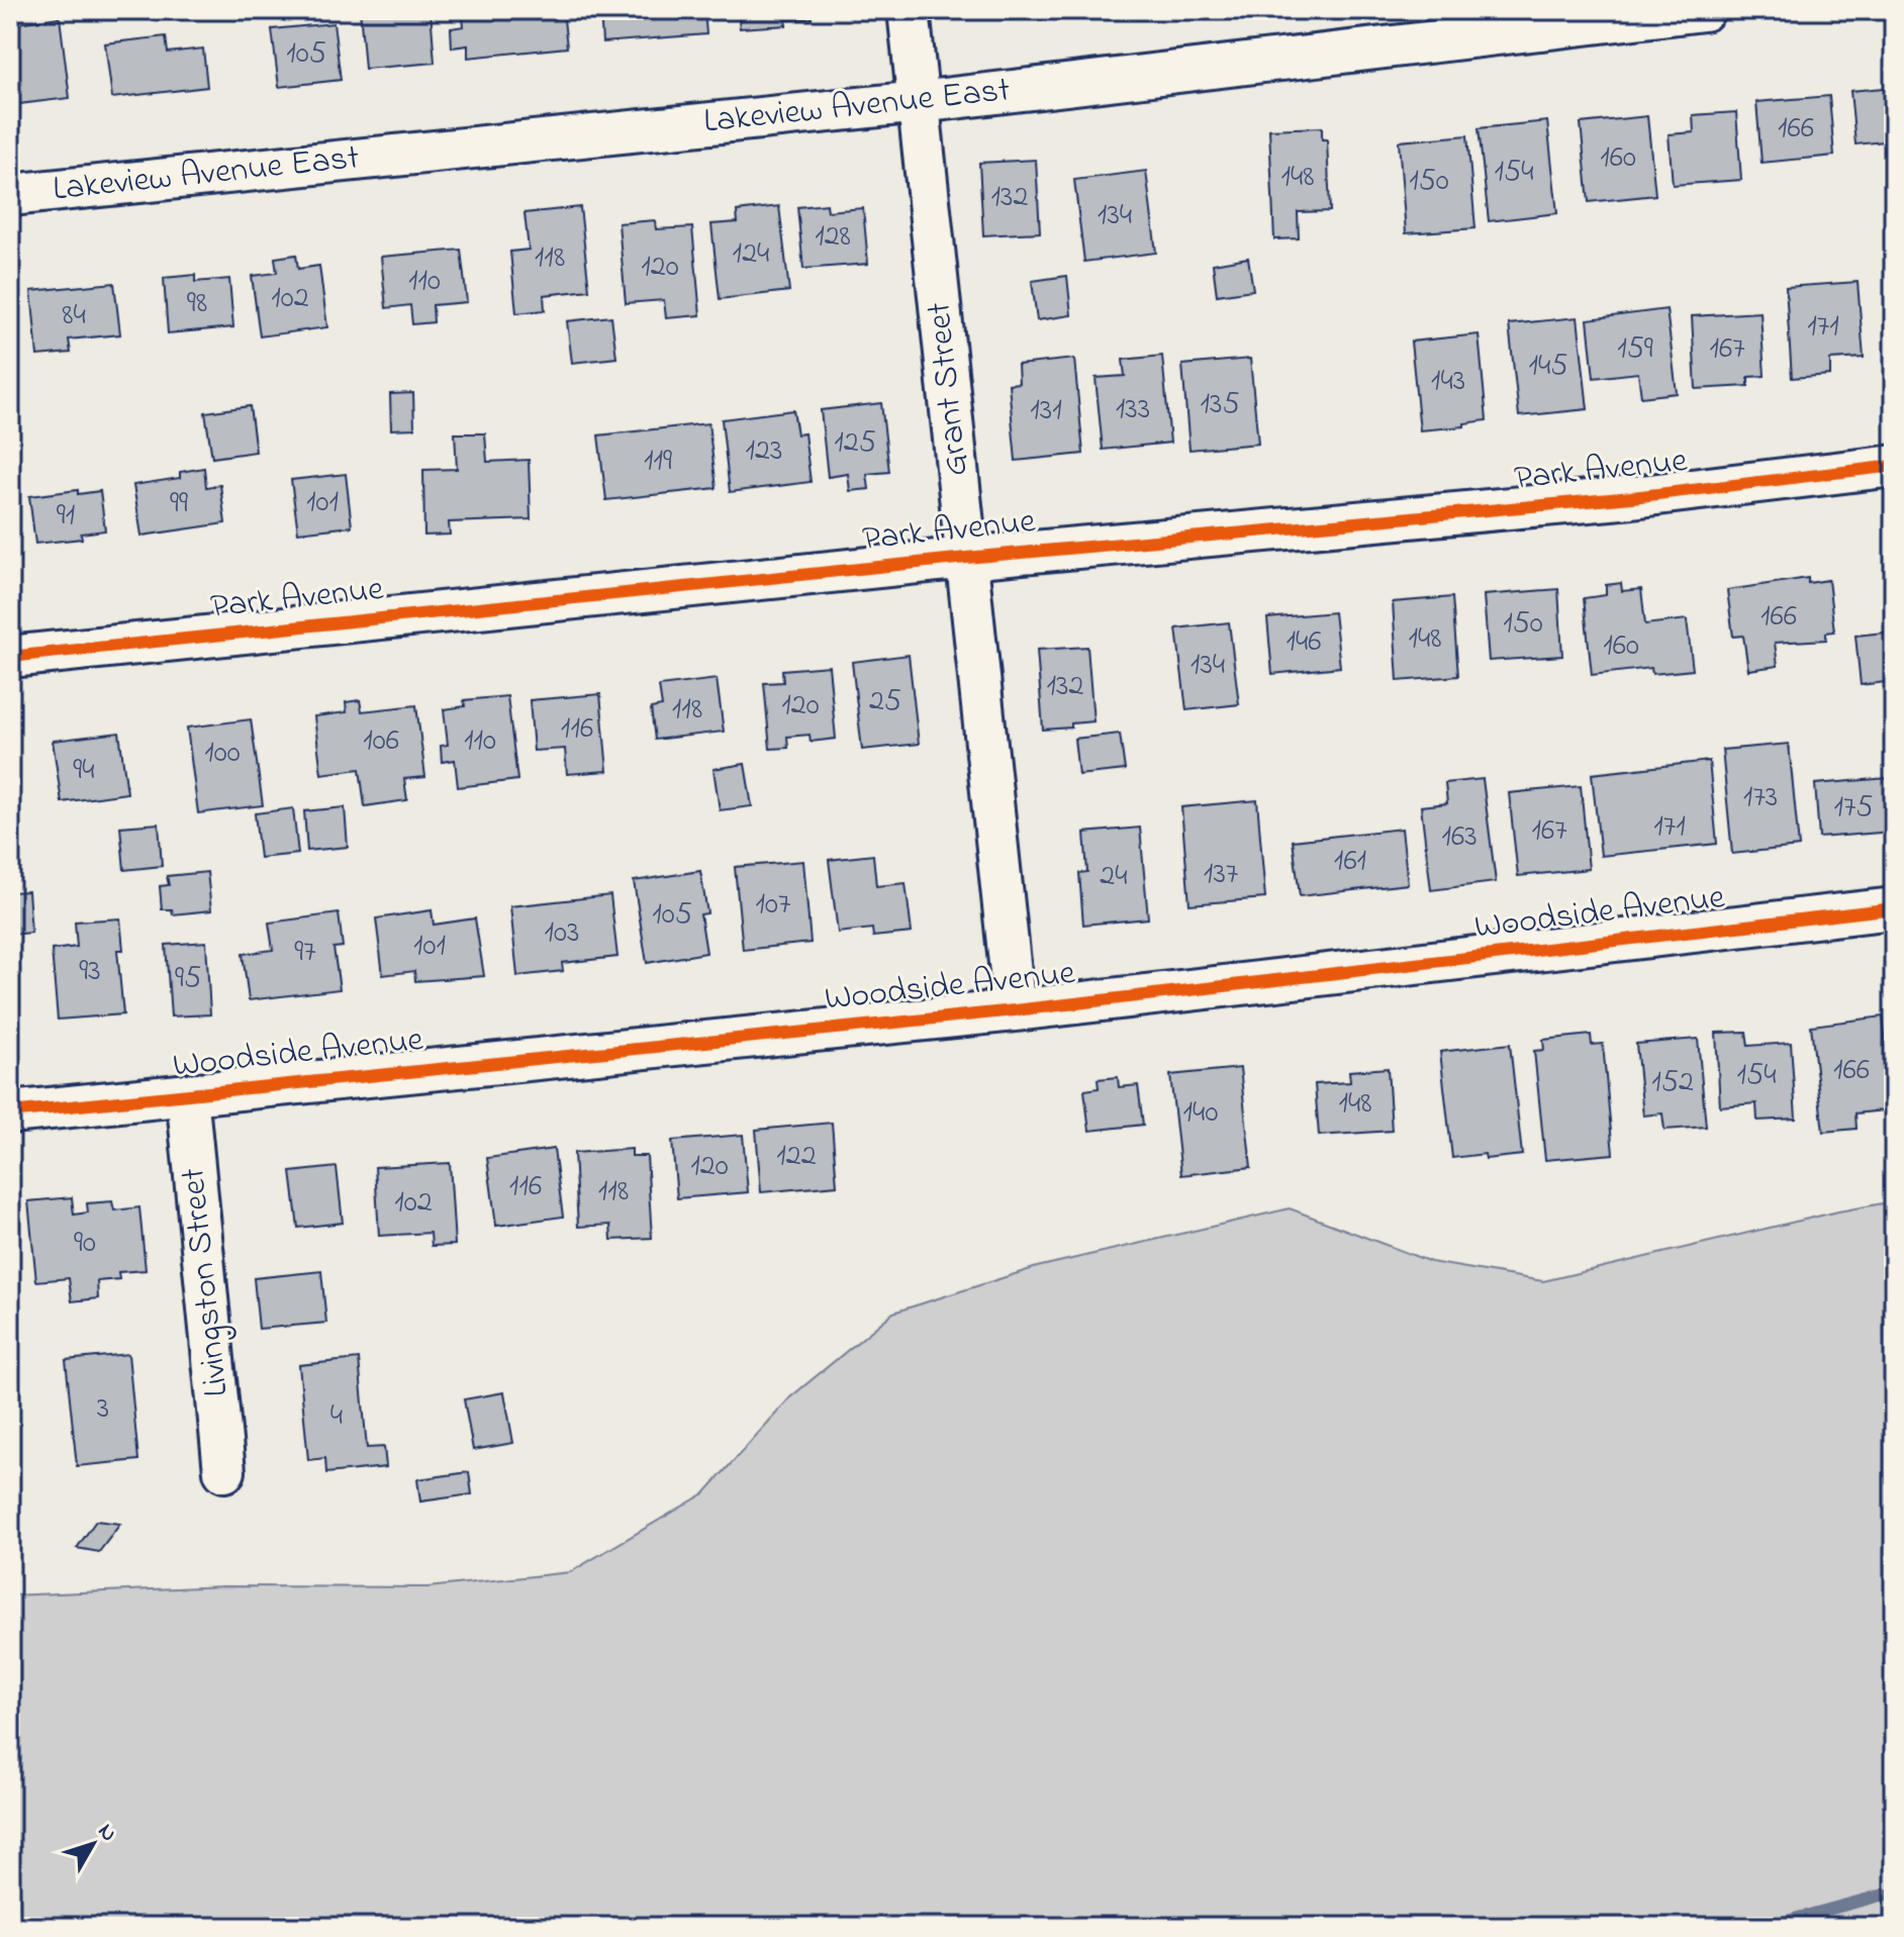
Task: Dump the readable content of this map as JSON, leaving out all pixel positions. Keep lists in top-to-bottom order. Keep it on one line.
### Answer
{"streets":{"street":["Lakeview Avenue East","Grant Street","Park Avenue","Woodside Avenue","Livingston Street"]},"crossings":[["Lakeview Avenue East","Grant Street"],["Grant Street","Park Avenue"],["Grant Street","Woodside Avenue"],["Woodside Avenue","Livingston Street"]],"house_numbers":["105","166","160","154","148","150","132","134","128","124","118","120","110","102","98","84","171","159","167","145","143","135","133","131","125","123","119","101","99","91","166","150","148","146","160","134","132","25","120","118","116","106","110","100","94","173","175","171","167","163","161","137","24","107","105","103","101","97","93","95","166","154","152","148","140","122","120","116","118","102","90","3","4"],"north":"top right"}
